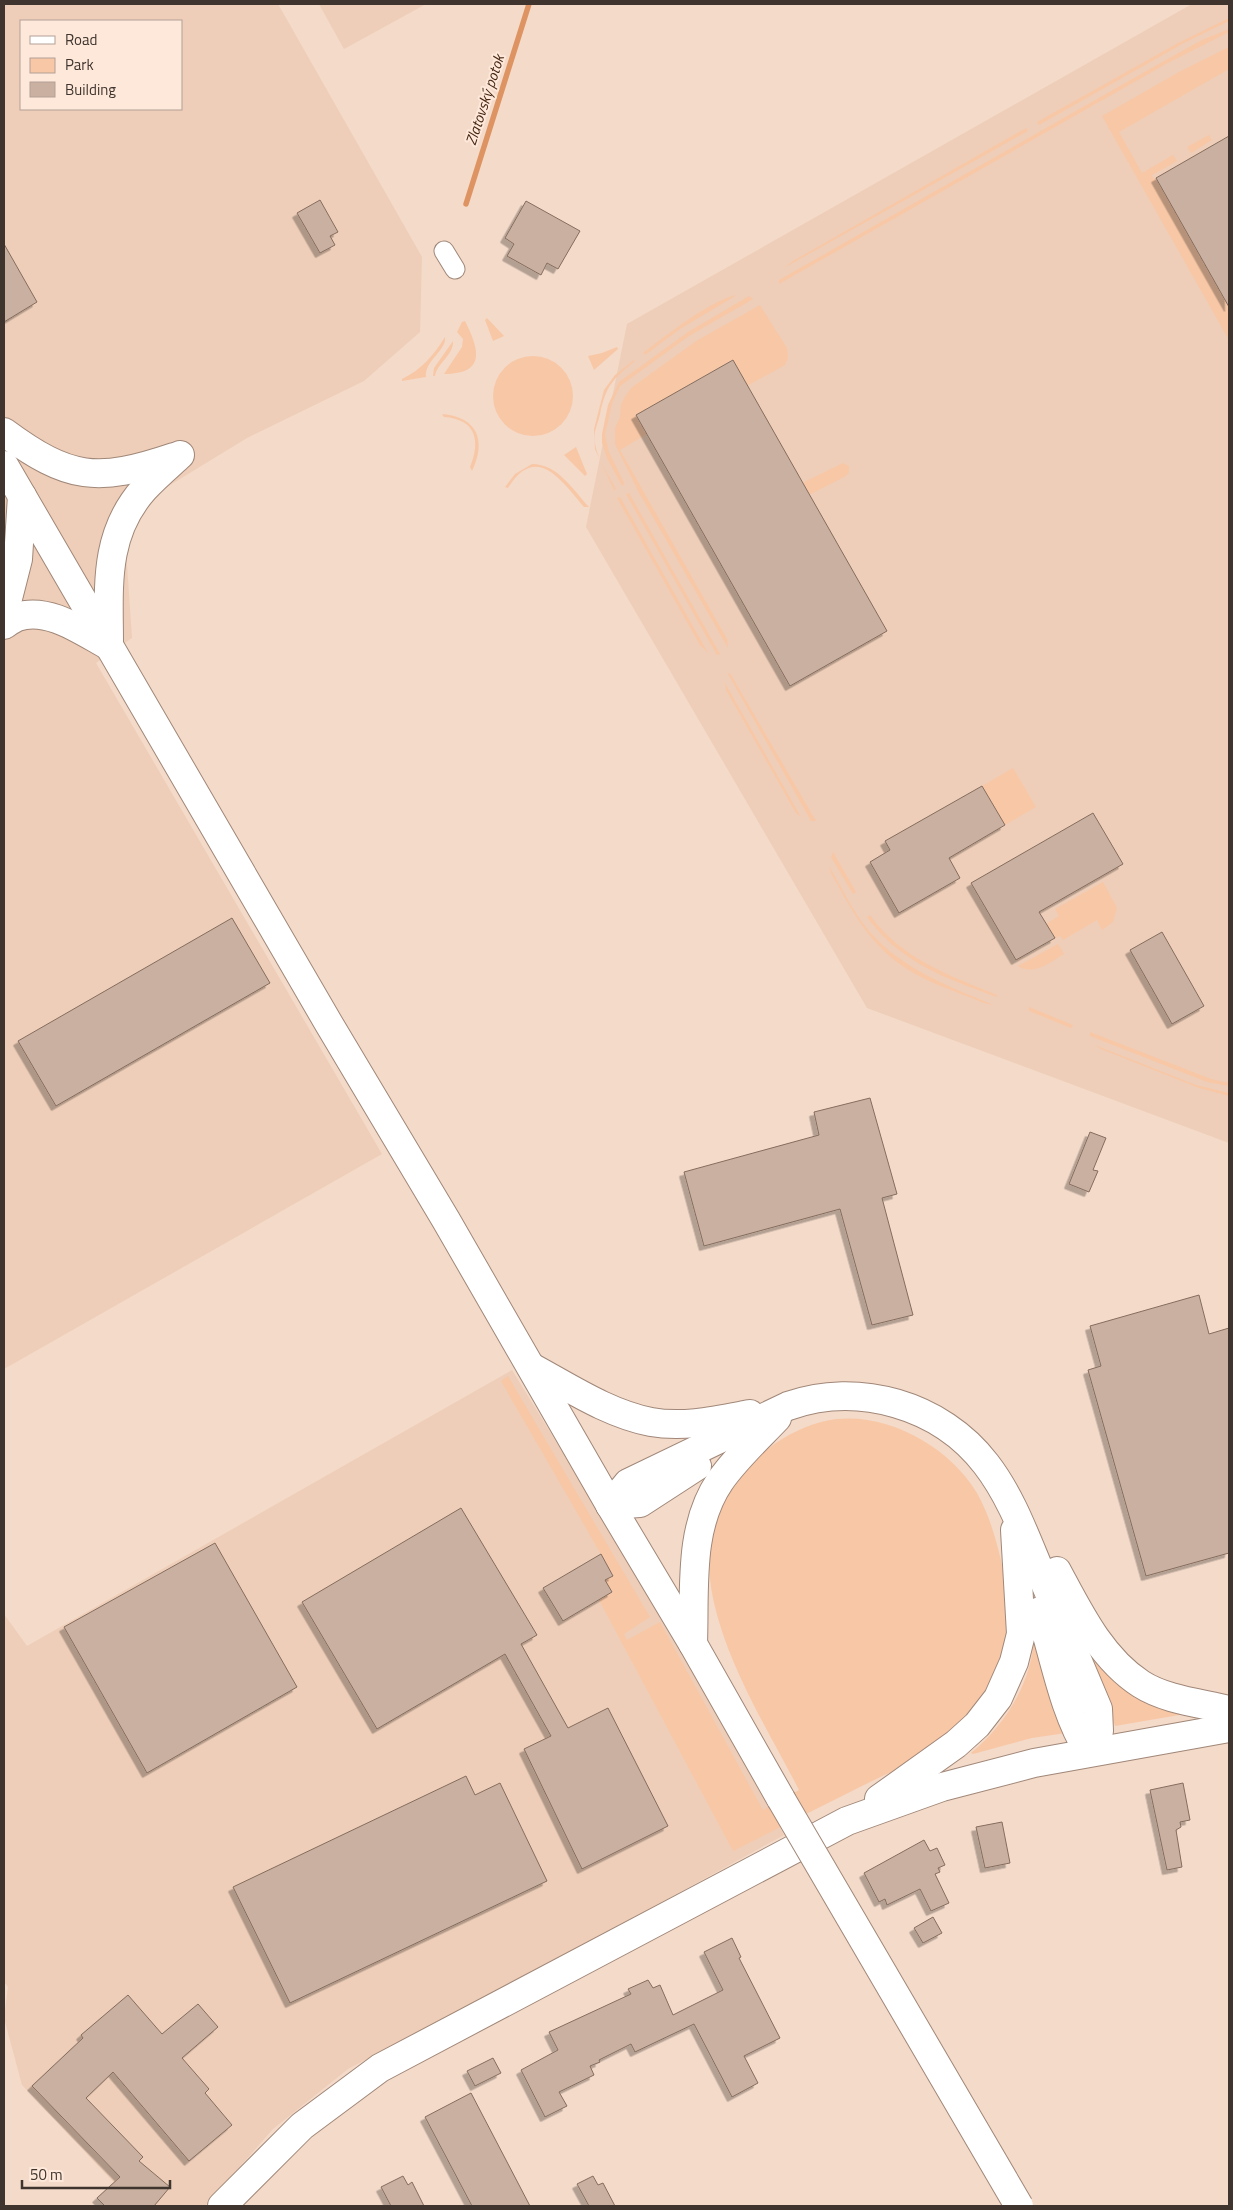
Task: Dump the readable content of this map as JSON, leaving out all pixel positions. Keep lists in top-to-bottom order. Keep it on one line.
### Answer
{"water":["Zlatovský potok"],"legend":["Road","Park","Building"],"scale_bar":"50 m"}
